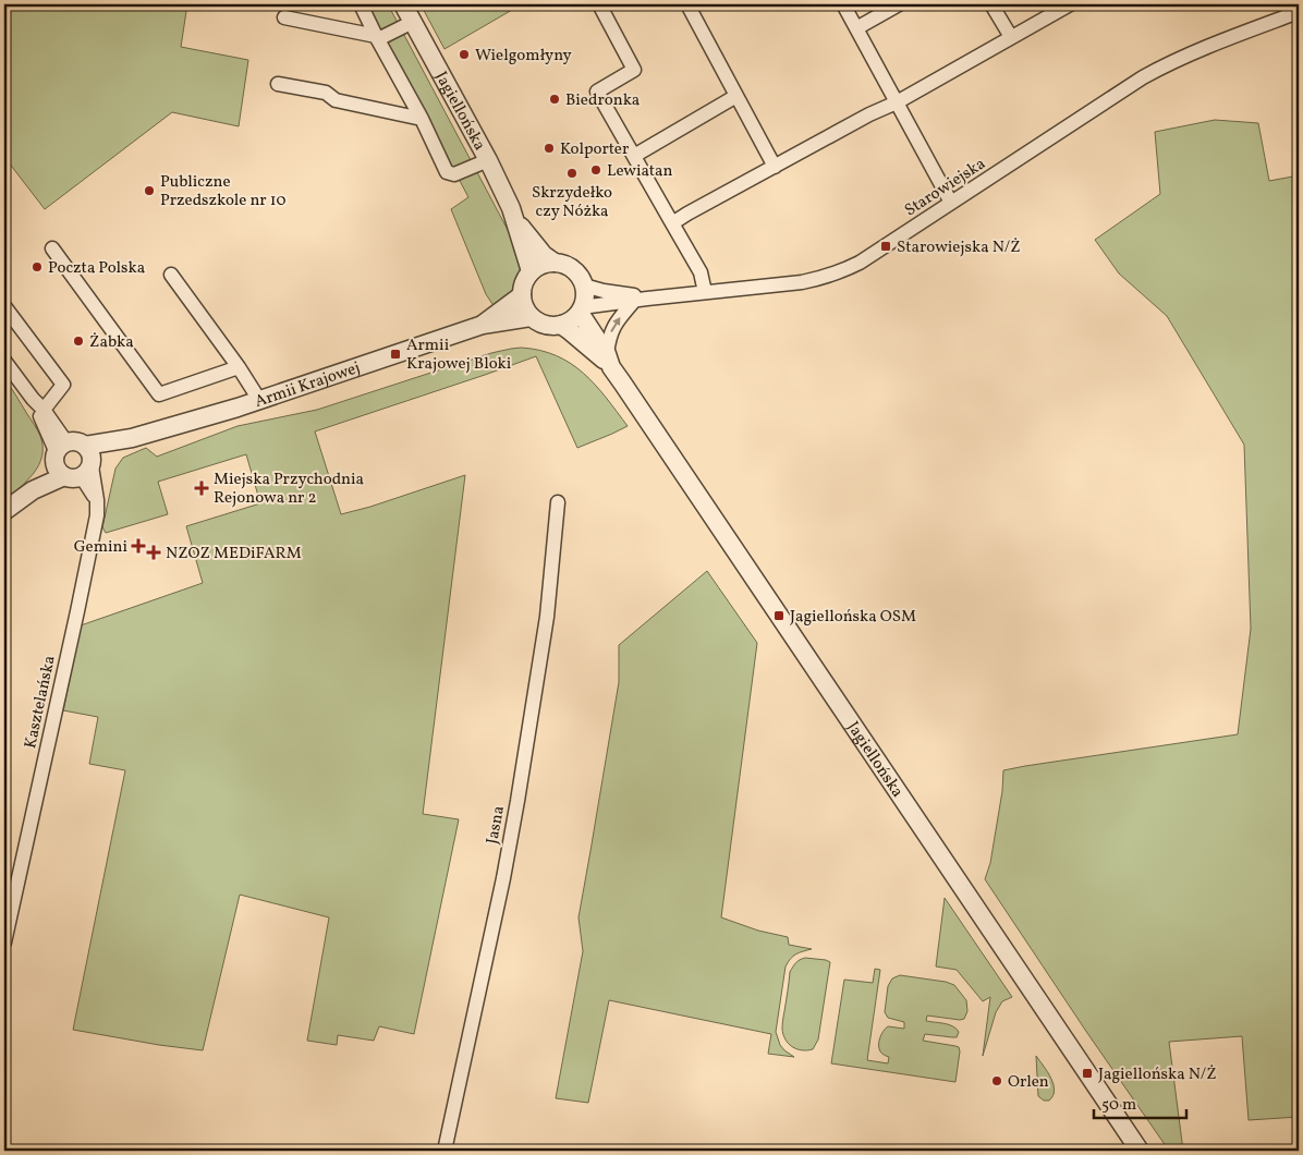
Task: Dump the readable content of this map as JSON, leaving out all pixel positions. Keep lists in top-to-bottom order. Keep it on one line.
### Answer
{"streets":{"street":["Jagiellońska","Starowiejska","Armii Krajowej","Kasztelańska","Jasna"]},"crossings":[["Jagiellońska","Starowiejska"],["Jagiellońska","Armii Krajowej"],["Starowiejska","Armii Krajowej"],["Armii Krajowej","Kasztelańska"]],"places":{"other":["Wielgomłyny","Biedronka","Kolporter","Lewiatan","Skrzydełko czy Nóżka","Publiczne Przedszkole nr 10","Poczta Polska","Żabka","Orlen"],"transit":["Starowiejska N/Ż","Armii Krajowej Bloki","Jagiellońska OSM","Jagiellońska N/Ż"],"health":["Miejska Przychodnia Rejonowa nr 2","Gemini","NZOZ MEDiFARM"]},"scale_bar":"50 m"}
